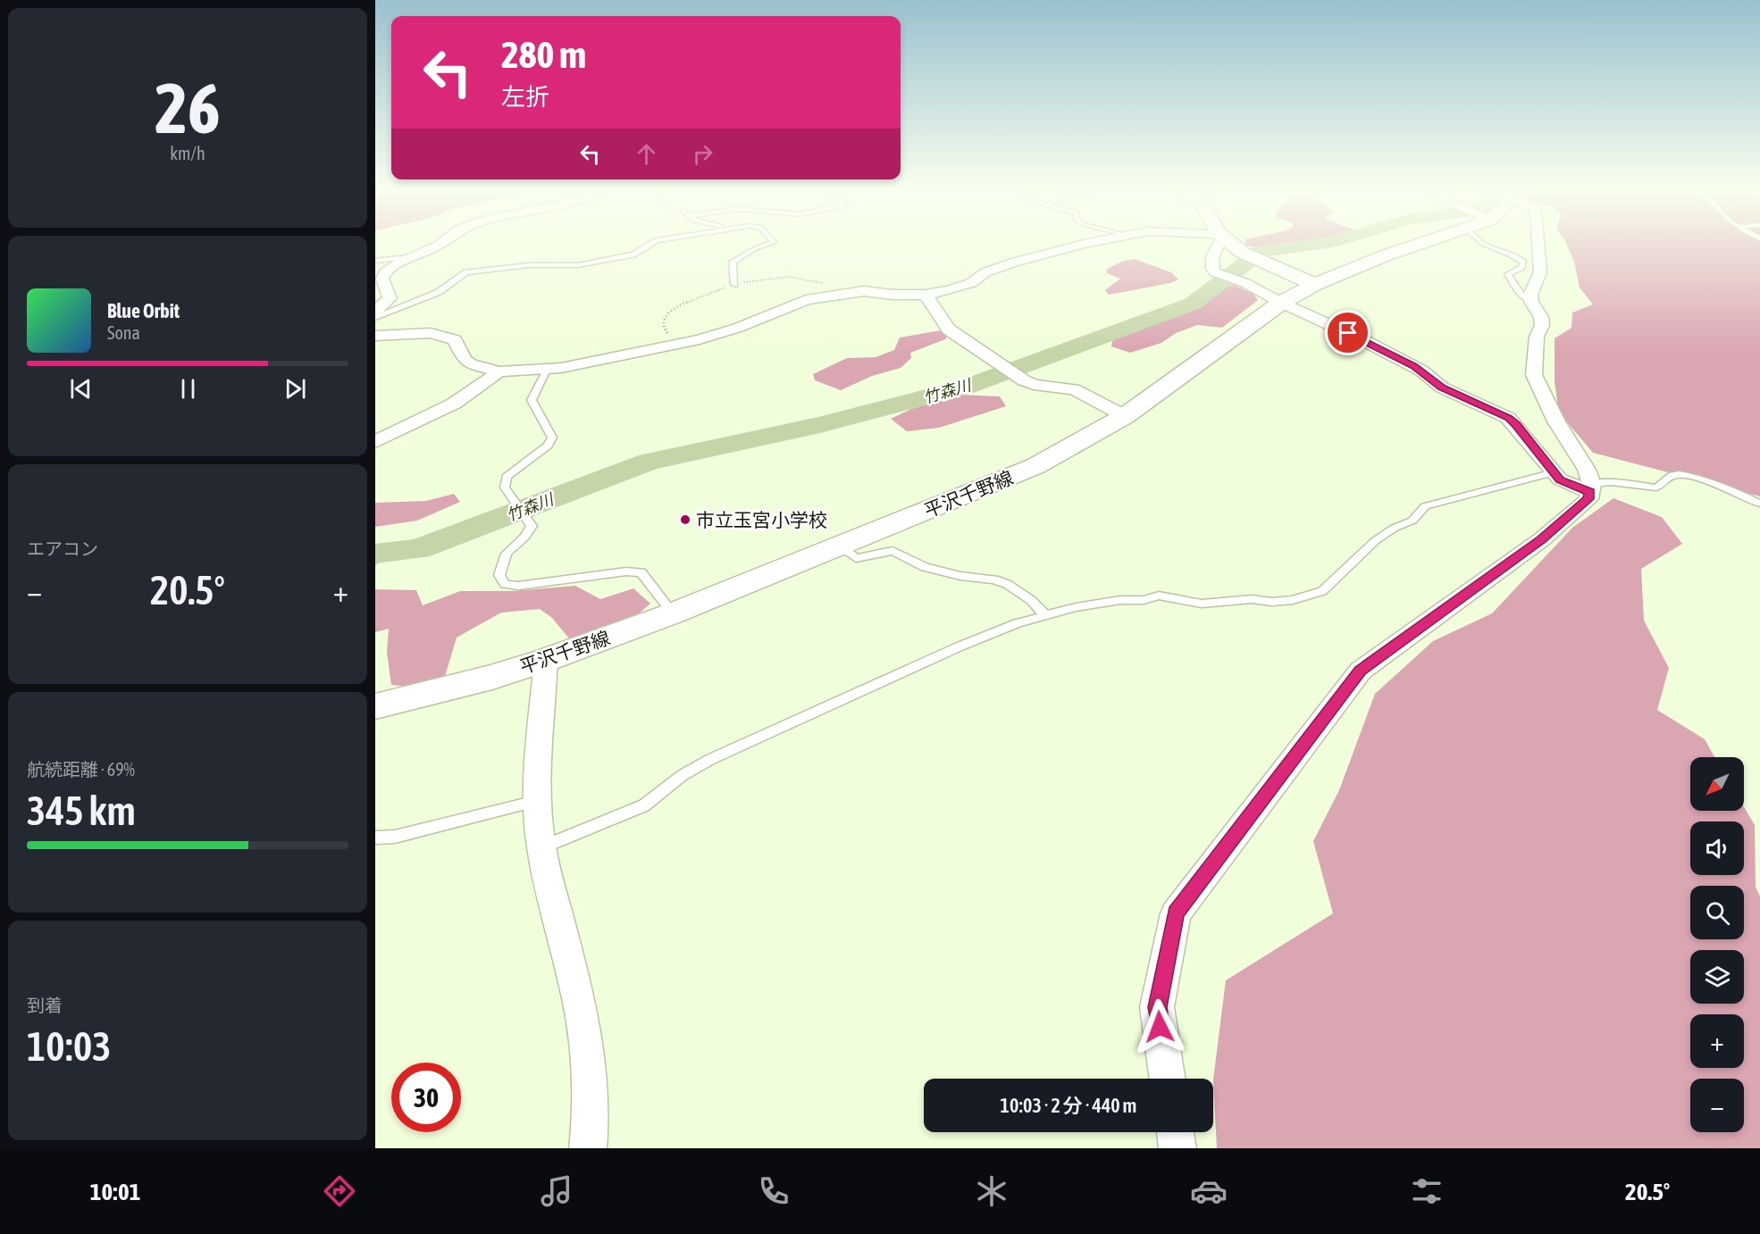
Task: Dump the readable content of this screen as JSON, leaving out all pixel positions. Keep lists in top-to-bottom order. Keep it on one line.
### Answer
{"streets":{"main road":["平沢千野線"]},"water":["竹森川"],"places":["市立玉宮小学校"],"north":"bottom left","page":{"tile":[["26","km/h"],"エアコン",["航続距離 · 69%","345 km"],["到着","10:03"]],"turn":["280 m","左折"],"song":["Blue Orbit","Sona"],"heat":["−","20.5°","+"],"map_buttons":["+","−"],"limit":"30","trip":"10:03 · 2 分 · 440 m","tabs":["10:01","20.5°"]}}
